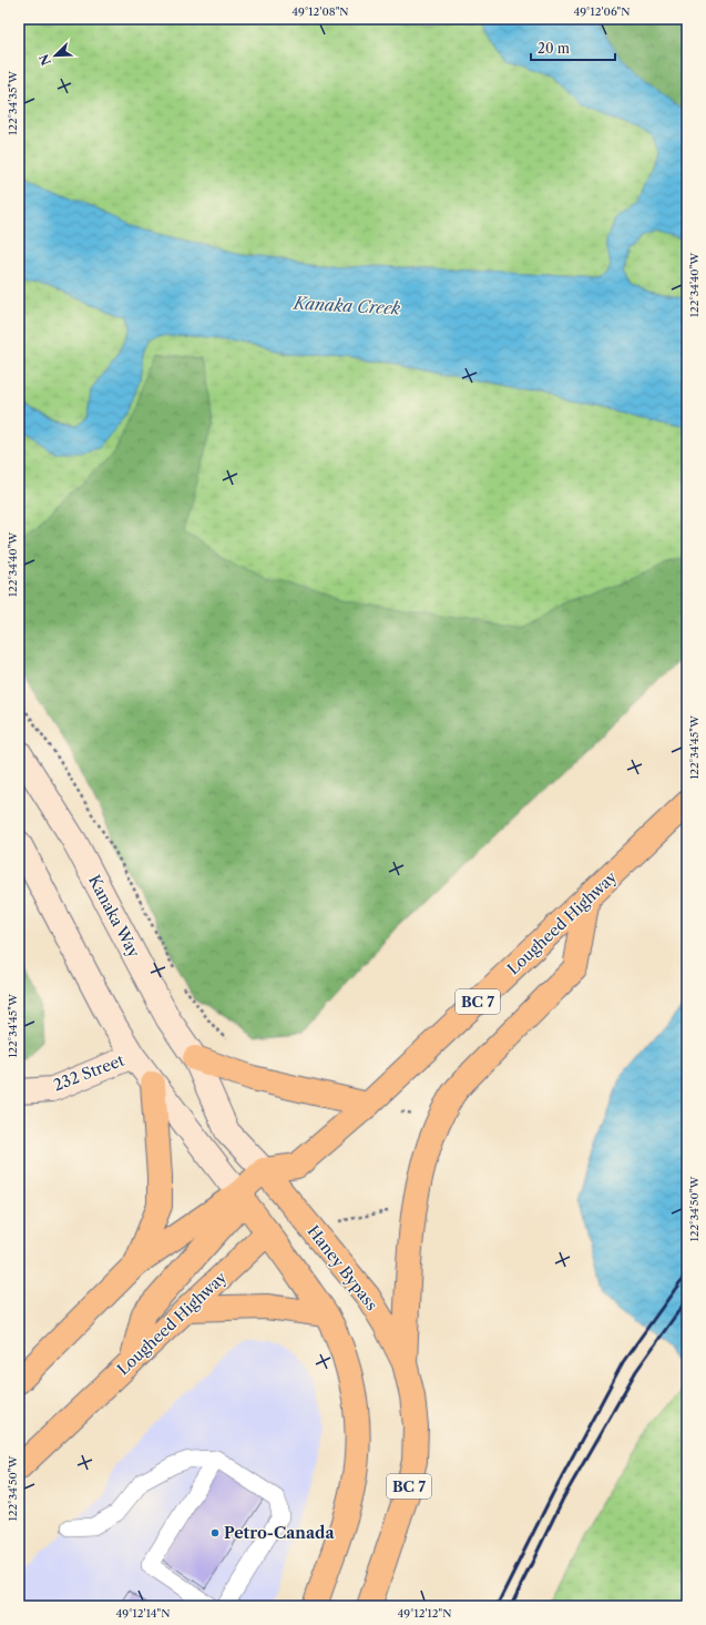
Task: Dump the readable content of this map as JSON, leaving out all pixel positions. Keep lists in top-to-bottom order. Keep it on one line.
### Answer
{"streets":{"main road":["Kanaka Way","Lougheed Highway","BC 7","232 Street","Haney Bypass"]},"crossings":[["Kanaka Way","Haney Bypass"],["Lougheed Highway","BC 7"],["Lougheed Highway","Haney Bypass"],["BC 7","Haney Bypass"]],"water":["Kanaka Creek"],"places":["Petro-Canada"],"scale_bar":"20 m","north":"bottom left","coordinates":["49°12'08\"N","49°12'06\"N","122°34'35\"W","122°34'40\"W","122°34'45\"W","122°34'50\"W","49°12'14\"N","49°12'12\"N"]}
